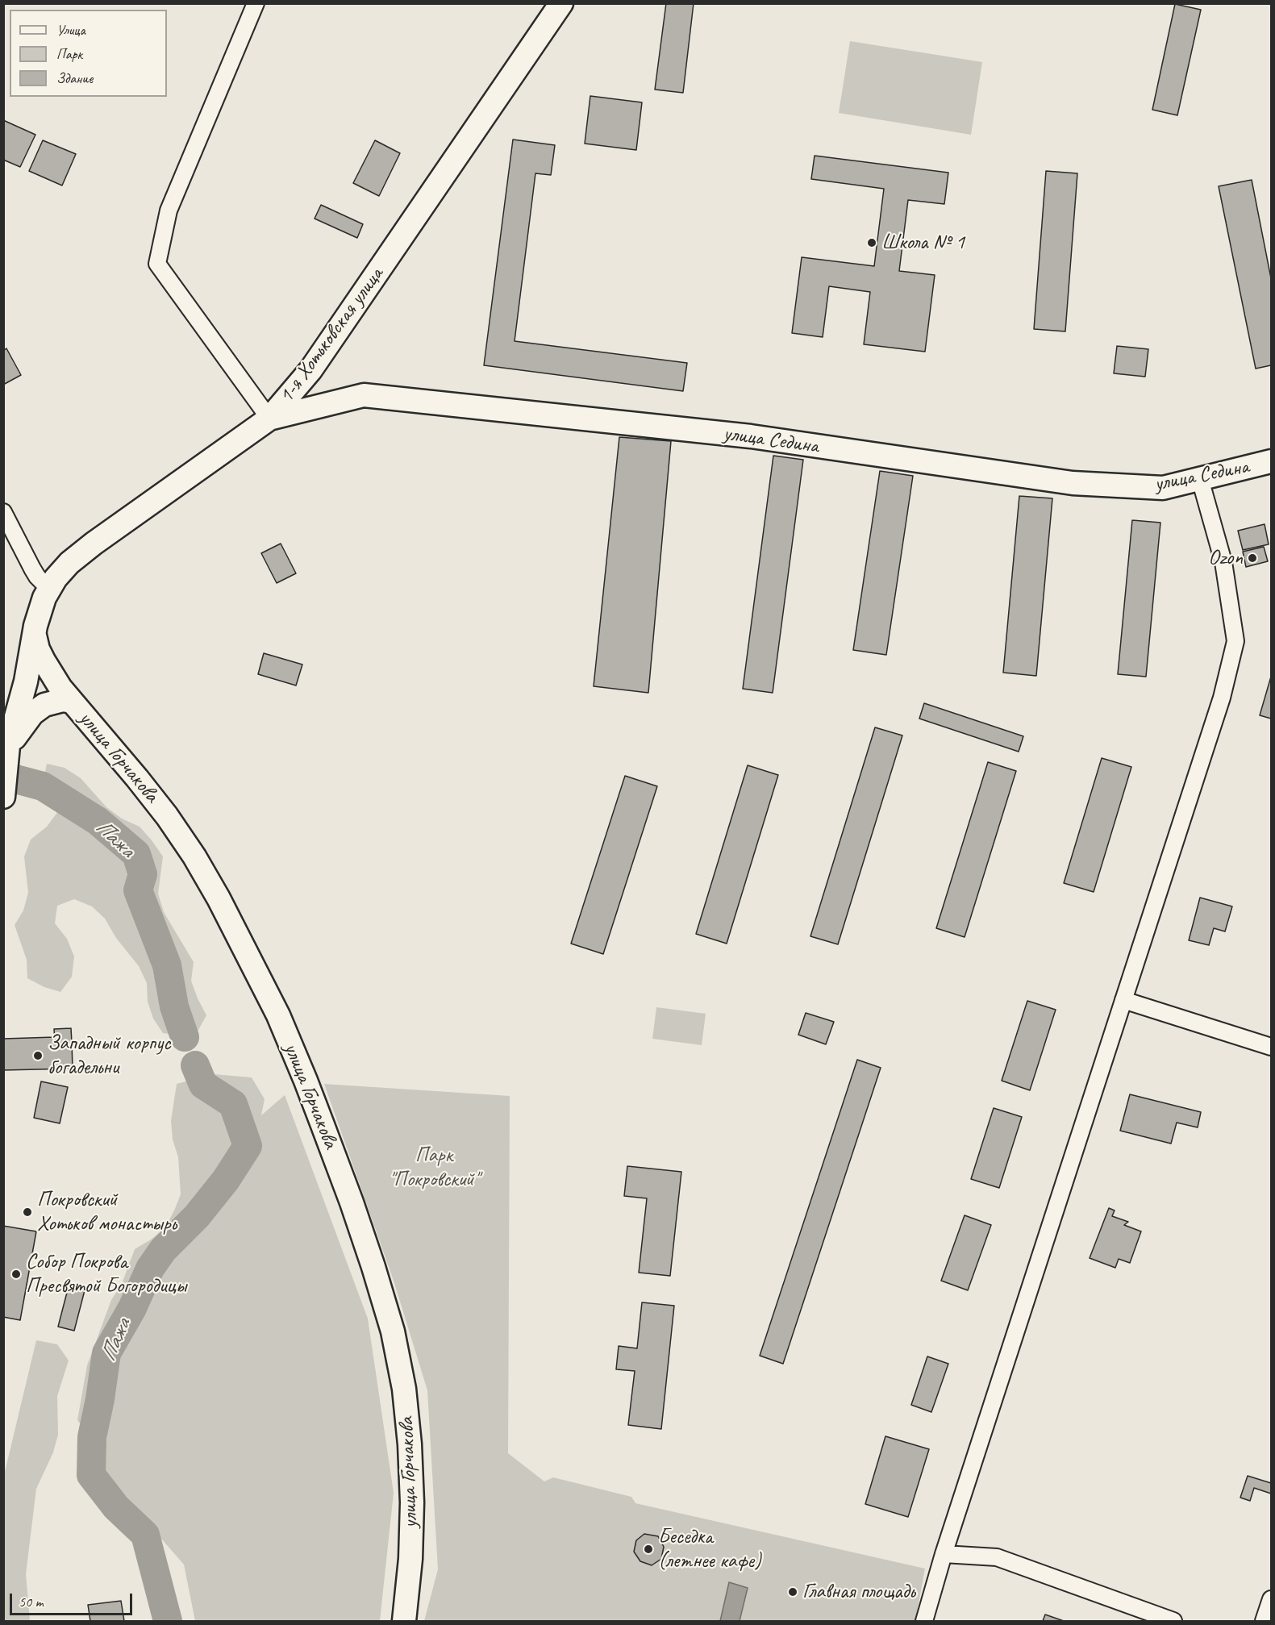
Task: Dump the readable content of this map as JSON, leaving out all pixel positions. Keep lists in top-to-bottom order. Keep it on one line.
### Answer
{"streets":{"main road":["1-я Хотьковская улица","улица Седина","улица Горчакова"]},"crossings":[["1-я Хотьковская улица","улица Седина"],["1-я Хотьковская улица","улица Горчакова"]],"water":["Пажа"],"parks":["Парк \"Покровский\""],"places":["Школа № 1","Ozon","Западный корпус богадельни","Покровский Хотьков монастырь","Собор Покрова Пресвятой Богородицы","Беседка (летнее кафе)","Главная площадь"],"legend":["Улица","Парк","Здание"],"scale_bar":"50 m"}
